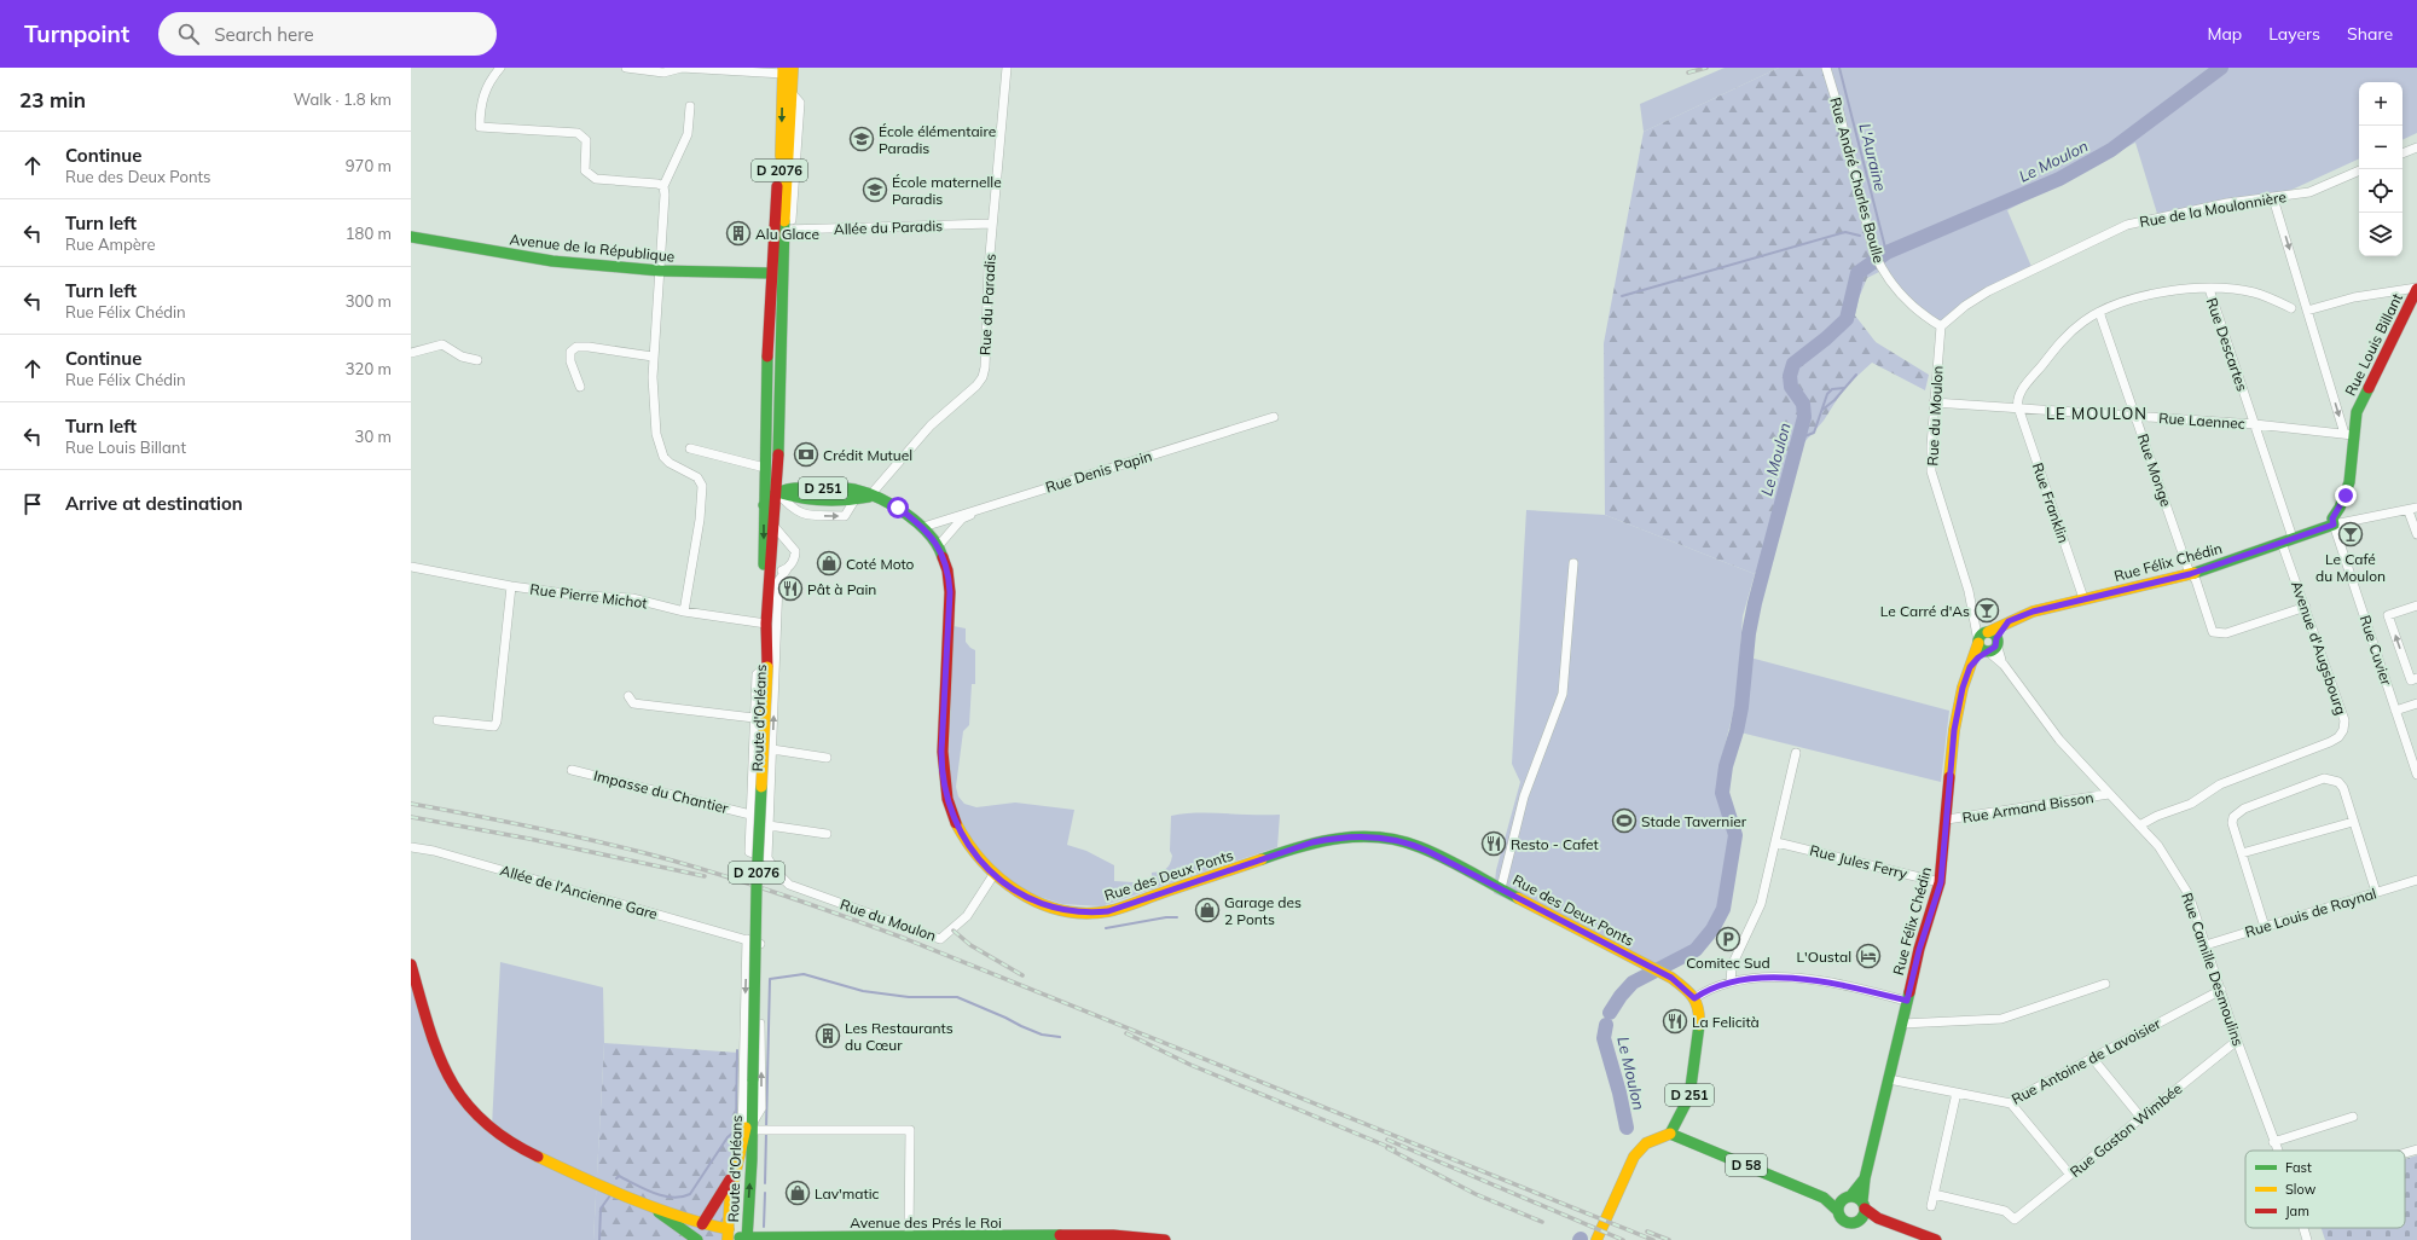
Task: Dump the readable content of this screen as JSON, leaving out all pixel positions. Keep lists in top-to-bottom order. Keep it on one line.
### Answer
{"streets":{"main road":["D 2076","Avenue de la République","Rue Louis Billant","D 251","Rue Félix Chédin","Route d'Orléans","Rue des Deux Ponts","D 58","Avenue des Prés le Roi"],"street":["Rue André Charles Boulle","Rue de la Moulonnière","Allée du Paradis","Rue du Paradis","Rue Descartes","Rue du Moulon","Rue Laennec","Rue Monge","Rue Denis Papin","Rue Franklin","Rue Pierre Michot","Avenue d'Augsbourg","Rue Cuvier","Impasse du Chantier","Rue Armand Bisson","Rue Jules Ferry","Allée de l'Ancienne Gare","Rue Louis de Raynal","Rue Camille Desmoulins","Rue Antoine de Lavoisier","Rue Gaston Wimbée"]},"crossings":[["D 2076","Route d'Orléans"],["D 2076","Avenue des Prés le Roi"],["Rue André Charles Boulle","Rue de la Moulonnière"],["Rue André Charles Boulle","Rue du Moulon"],["Rue de la Moulonnière","Rue du Moulon"],["Allée du Paradis","Rue du Paradis"],["Allée du Paradis","Route d'Orléans"],["Avenue de la République","Route d'Orléans"],["Rue du Paradis","Rue des Deux Ponts"],["Rue Descartes","Rue Laennec"],["Rue Descartes","Rue Félix Chédin"],["Rue Louis Billant","Rue Laennec"],["Rue Louis Billant","Rue Félix Chédin"],["Rue Louis Billant","Rue Cuvier"],["Rue du Moulon","Rue Laennec"],["Rue du Moulon","Rue Félix Chédin"],["Rue du Moulon","Route d'Orléans"],["Rue du Moulon","Rue des Deux Ponts"],["Rue du Moulon","Rue Camille Desmoulins"],["Rue Laennec","Rue Monge"],["Rue Laennec","Rue Franklin"],["Rue Monge","Rue Félix Chédin"],["Rue Monge","Avenue d'Augsbourg"],["Rue Denis Papin","Rue des Deux Ponts"],["D 251","Rue des Deux Ponts"],["D 251","D 58"],["Rue Franklin","Rue Félix Chédin"],["Rue Félix Chédin","Avenue d'Augsbourg"],["Rue Félix Chédin","Rue Cuvier"],["Rue Félix Chédin","Rue Armand Bisson"],["Rue Félix Chédin","Rue Jules Ferry"],["Rue Félix Chédin","Rue Camille Desmoulins"],["Rue Félix Chédin","Rue Antoine de Lavoisier"],["Rue Félix Chédin","D 58"],["Rue Pierre Michot","Route d'Orléans"],["Avenue d'Augsbourg","Rue Camille Desmoulins"],["Route d'Orléans","Impasse du Chantier"],["Route d'Orléans","Rue des Deux Ponts"],["Route d'Orléans","Avenue des Prés le Roi"],["Rue Armand Bisson","Rue Camille Desmoulins"],["Rue Louis de Raynal","Rue Camille Desmoulins"],["Rue Camille Desmoulins","Rue Antoine de Lavoisier"],["Rue Camille Desmoulins","Rue Gaston Wimbée"]],"districts":["LE MOULON"],"water":["L'Auraine","Le Moulon"],"places":{"school or university":["École élémentaire Paradis","École maternelle Paradis"],"building":["Alu Glace","Les Restaurants du Cœur"],"bank":["Crédit Mutuel"],"bar":["Le Café du Moulon","Le Carré d'As"],"shop":["Coté Moto","Garage des 2 Ponts","Lav'matic"],"restaurant":["Pât à Pain","Resto - Cafet","La Felicità"],"sports":["Stade Tavernier"],"parking":["Comitec Sud"],"hotel":["L'Oustal"]},"legend":["Fast","Slow","Jam"],"page":{"header":"Turnpoint","search":"Search here","nav":["Map","Layers","Share"],"heading":["23 min","Walk · 1.8 km"],"map_buttons":["+","−"],"list":[["Continue","Rue des Deux Ponts","970 m"],["Turn left","Rue Ampère","180 m"],["Turn left","Rue Félix Chédin","300 m"],["Continue","Rue Félix Chédin","320 m"],["Turn left","Rue Louis Billant","30 m"],"Arrive at destination"]}}
